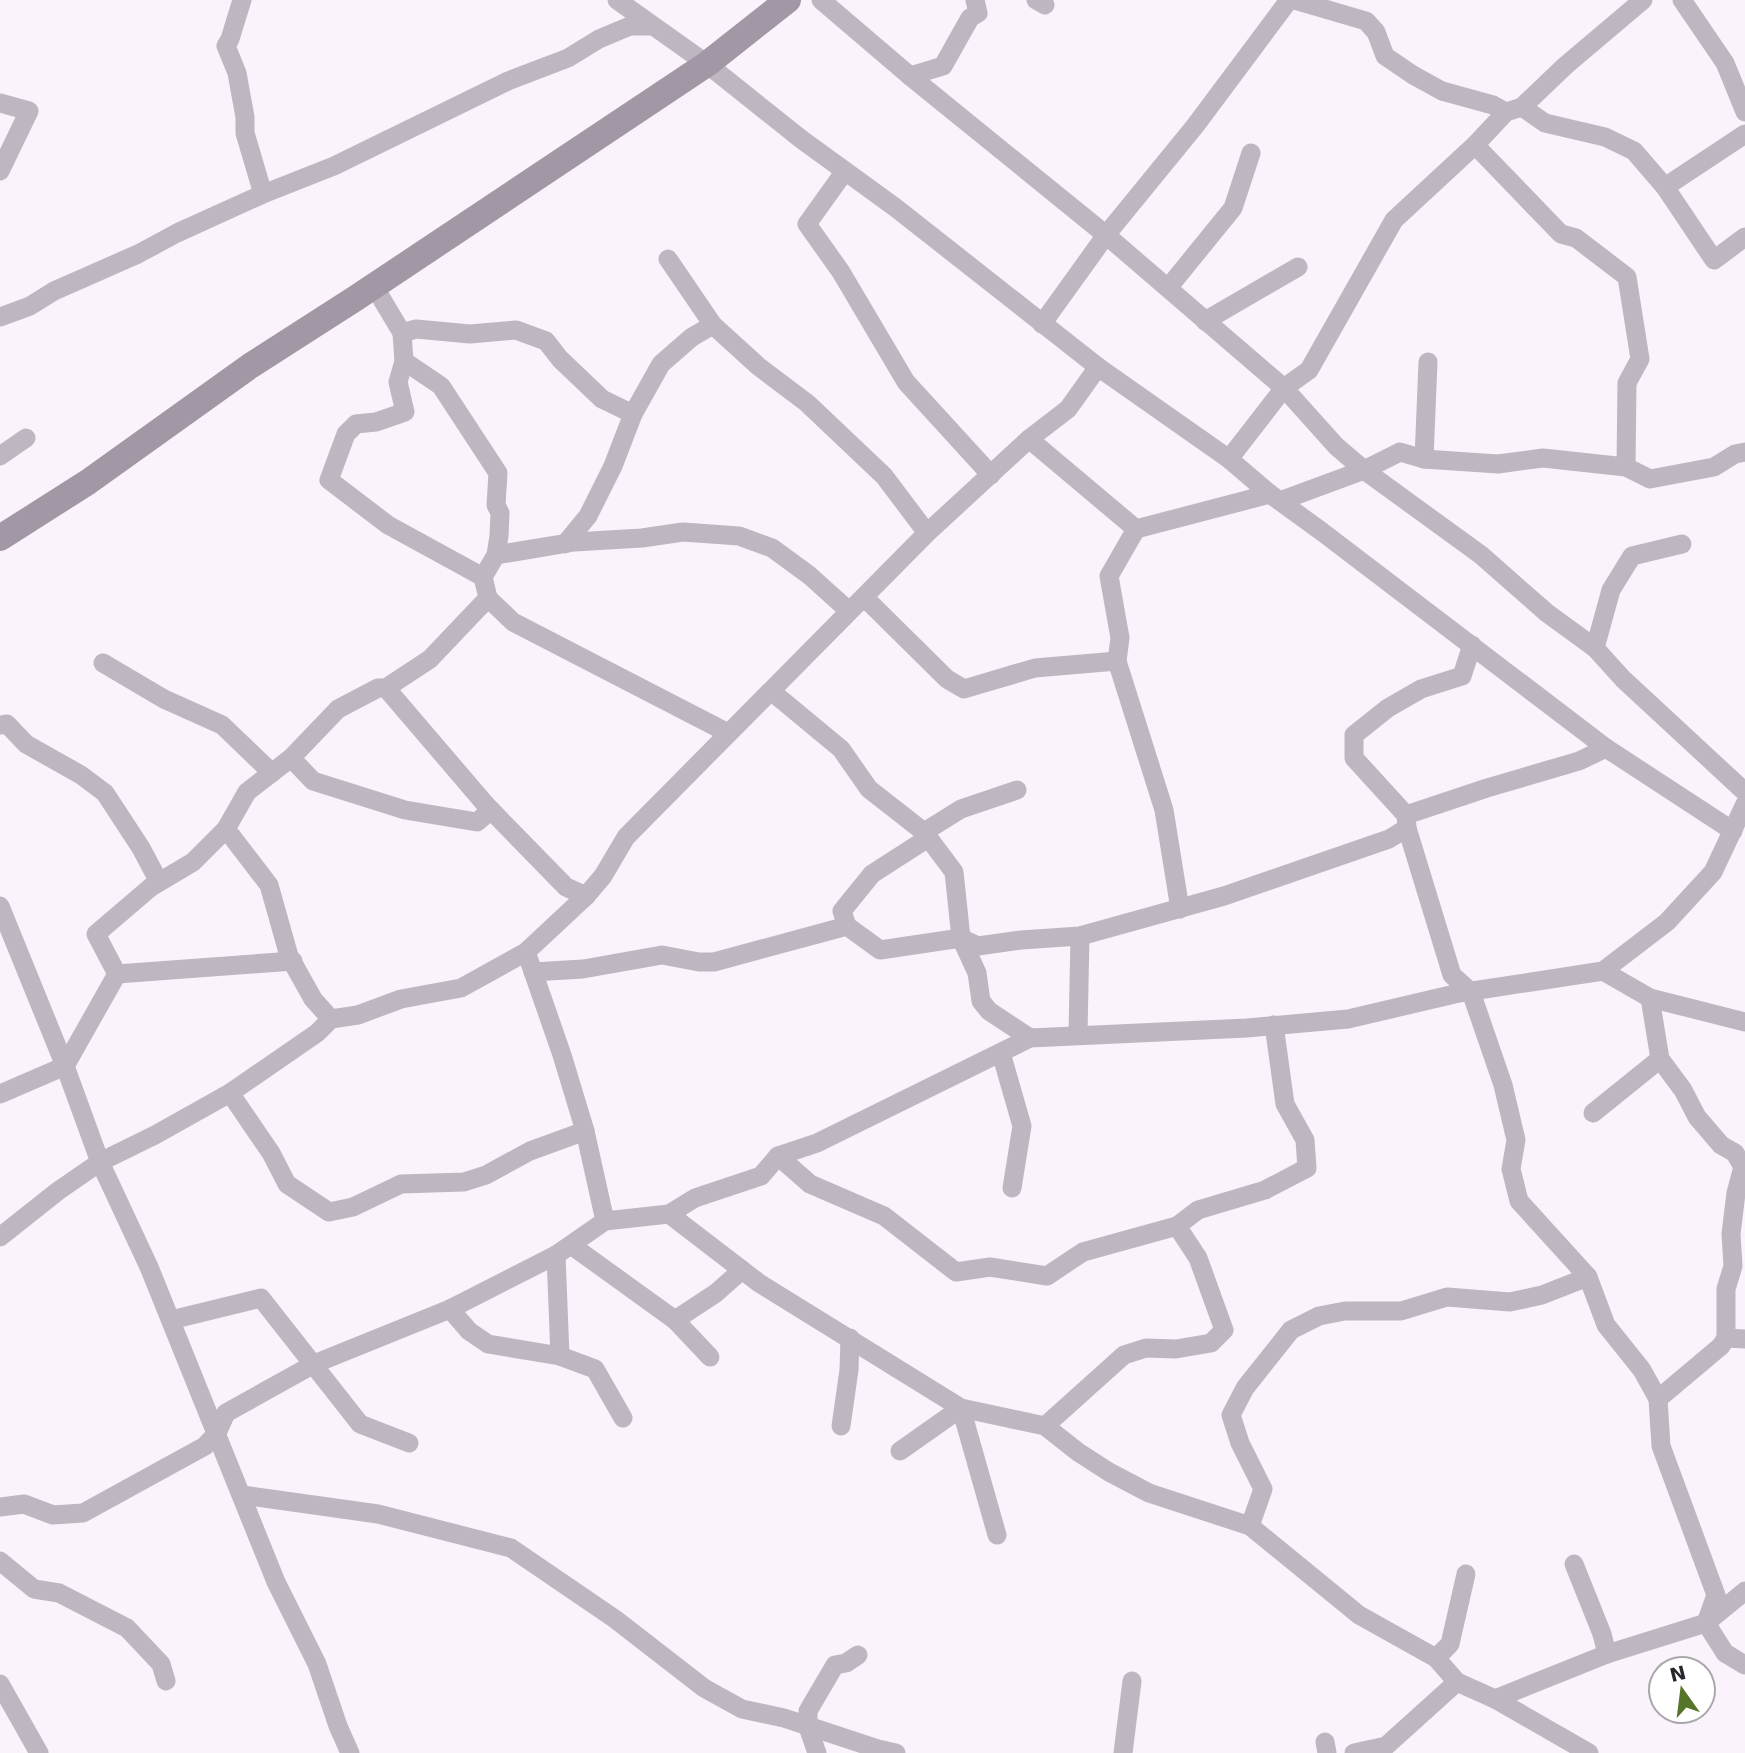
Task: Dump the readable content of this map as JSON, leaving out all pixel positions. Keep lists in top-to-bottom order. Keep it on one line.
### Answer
{"north":"top"}
